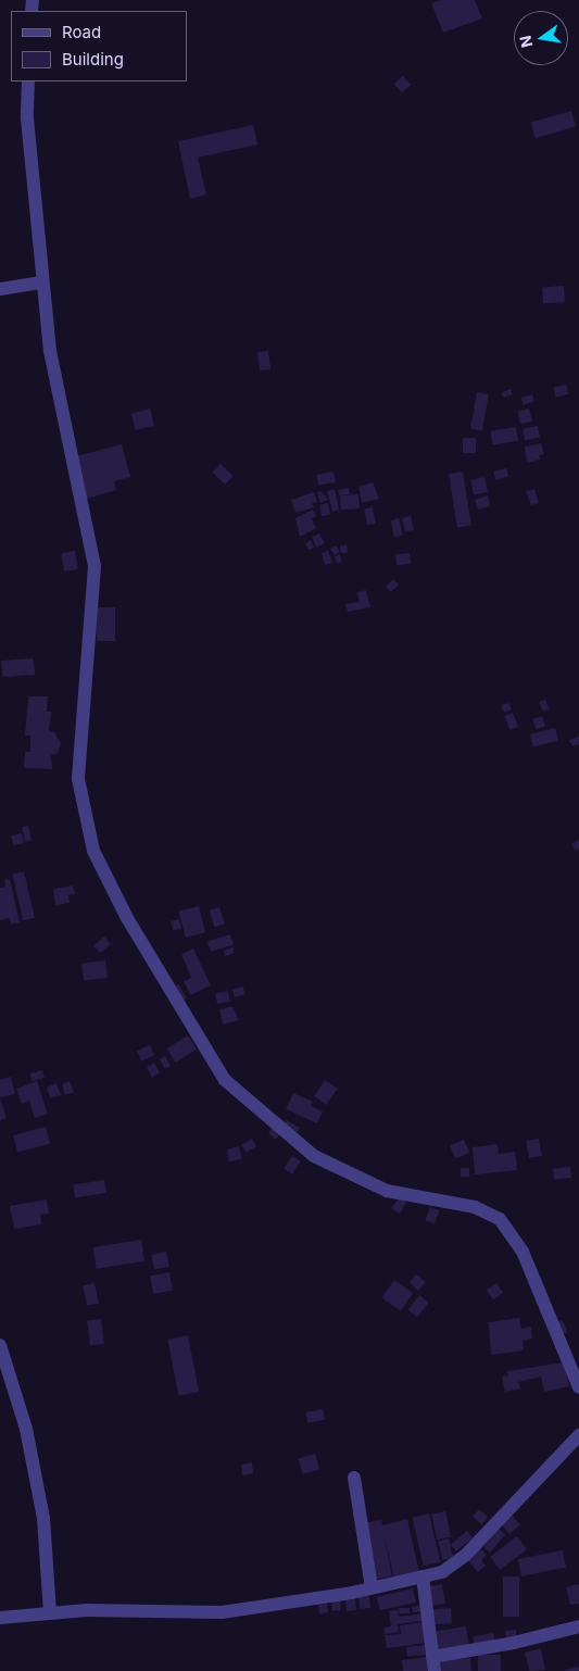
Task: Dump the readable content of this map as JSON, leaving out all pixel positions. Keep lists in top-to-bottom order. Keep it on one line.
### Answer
{"legend":["Road","Building"],"north":"left"}
